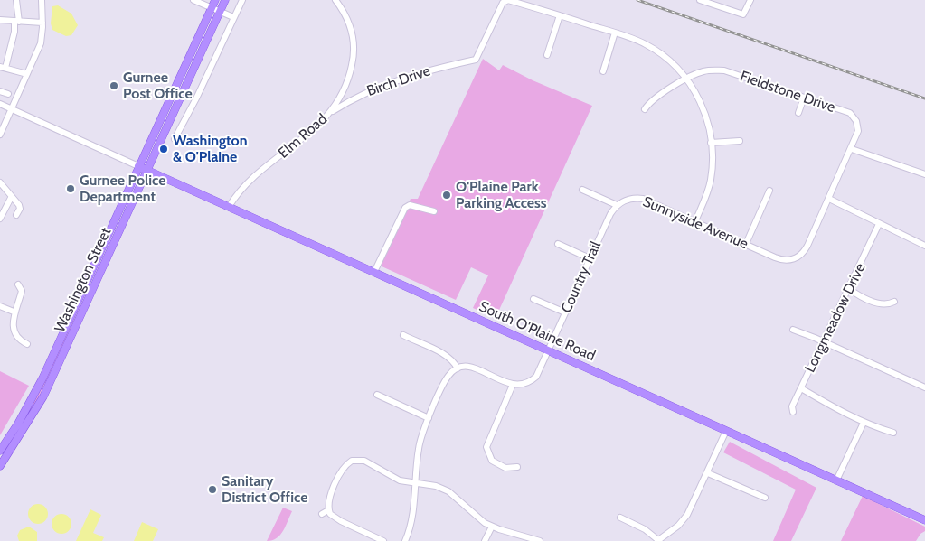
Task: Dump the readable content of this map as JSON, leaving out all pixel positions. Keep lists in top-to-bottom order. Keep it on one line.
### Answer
{"streets":{"main road":["Washington Street","South O'Plaine Road"],"street":["Birch Drive","Fieldstone Drive","Elm Road","Sunnyside Avenue","Country Trail","Longmeadow Drive"]},"crossings":[["Birch Drive","Elm Road"],["Fieldstone Drive","Sunnyside Avenue"],["Elm Road","South O'Plaine Road"],["Sunnyside Avenue","Country Trail"],["Country Trail","South O'Plaine Road"],["Washington Street","South O'Plaine Road"]],"places":["Gurnee Post Office","Washington & O'Plaine","Gurnee Police Department","O'Plaine Park Parking Access","Sanitary District Office"]}
